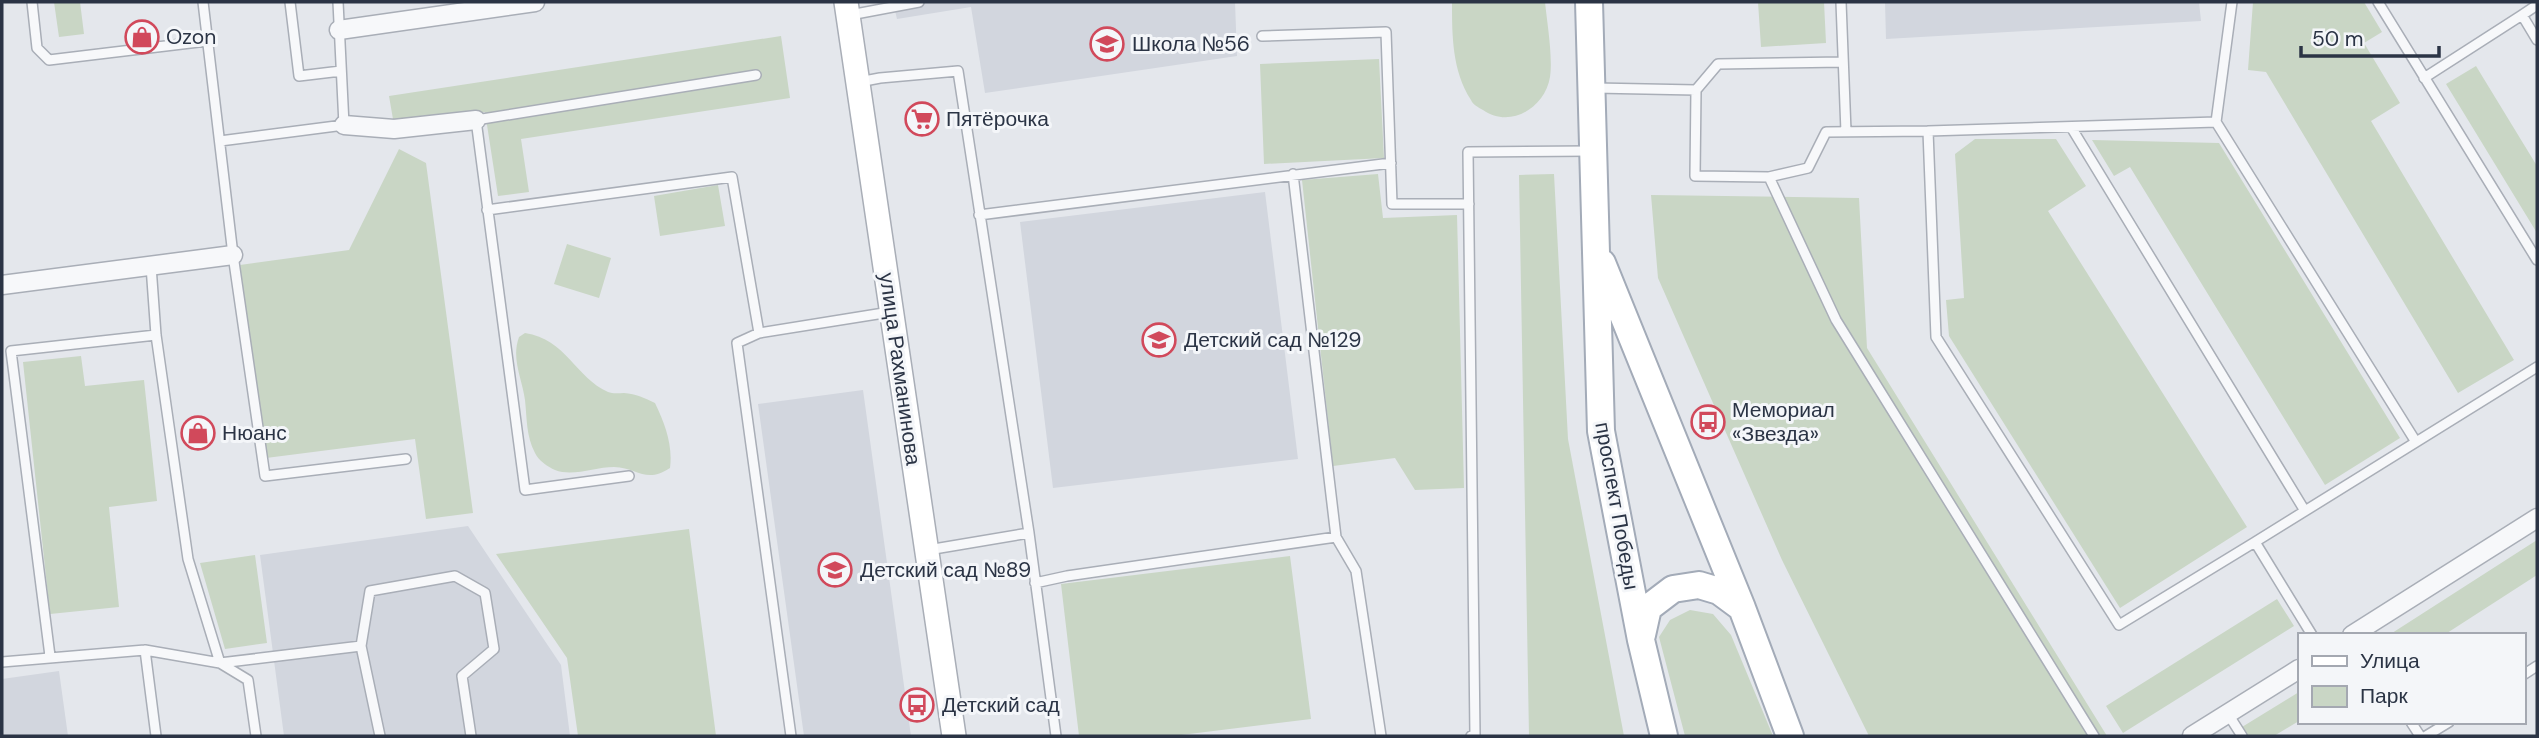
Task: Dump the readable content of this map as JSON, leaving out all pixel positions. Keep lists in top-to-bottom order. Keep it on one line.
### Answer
{"streets":{"main road":["улица Рахманинова","проспект Победы"]},"places":{"shop":["Ozon","Нюанс"],"school or university":["Школа №56","Детский сад №129","Детский сад №89"],"supermarket":["Пятёрочка"],"bus stop":["Мемориал «Звезда»","Детский сад"]},"legend":["Улица","Парк"],"scale_bar":"50 m"}
